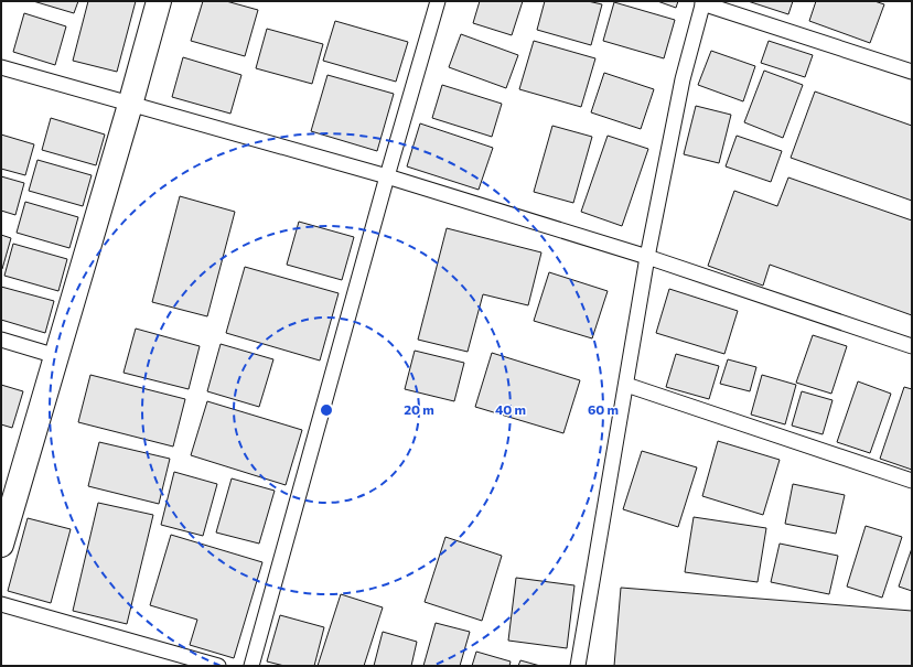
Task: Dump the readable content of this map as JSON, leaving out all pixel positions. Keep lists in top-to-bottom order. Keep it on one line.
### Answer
{"rings":["20 m","40 m","60 m"]}
